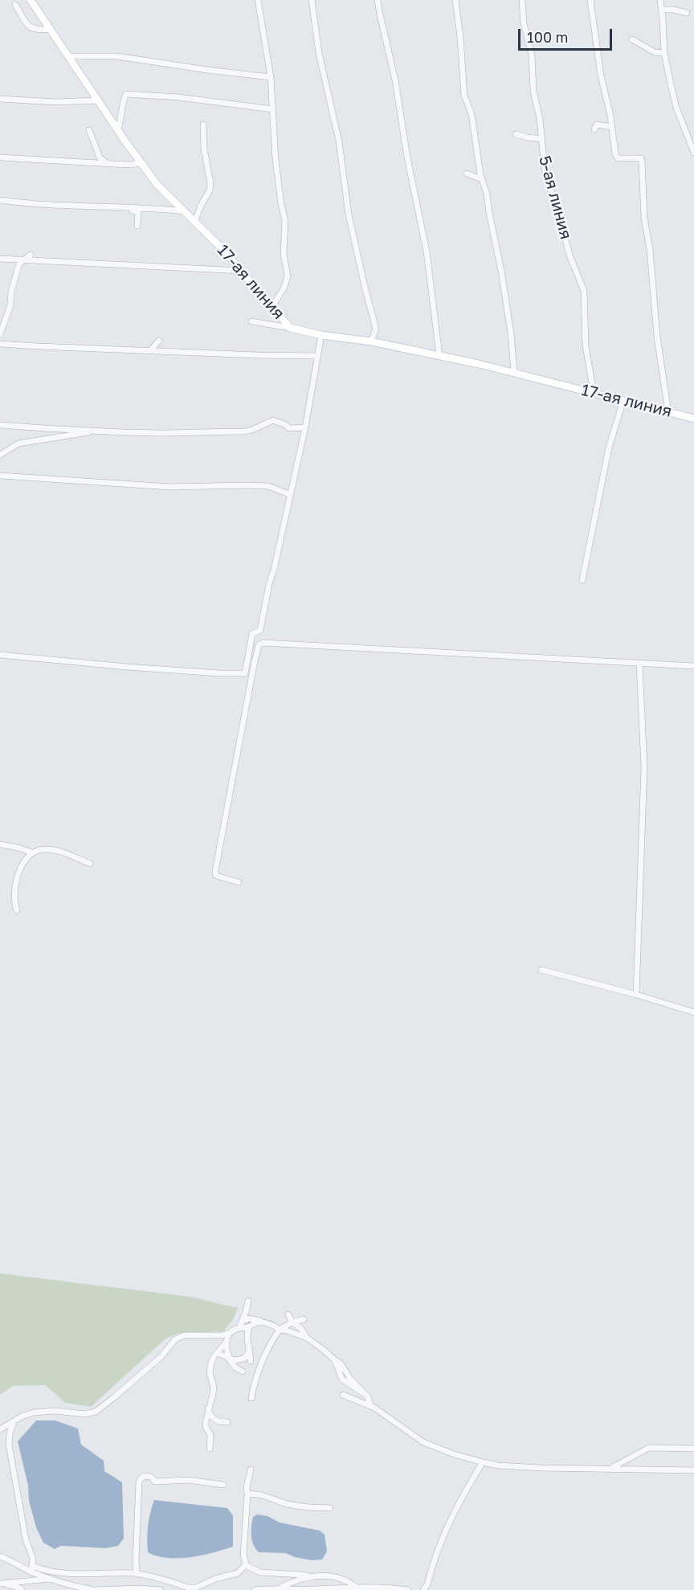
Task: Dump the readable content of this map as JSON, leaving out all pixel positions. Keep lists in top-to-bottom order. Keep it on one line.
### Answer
{"streets":{"street":["5-ая линия","17-ая линия"]},"crossings":[["5-ая линия","17-ая линия"]],"scale_bar":"100 m"}
